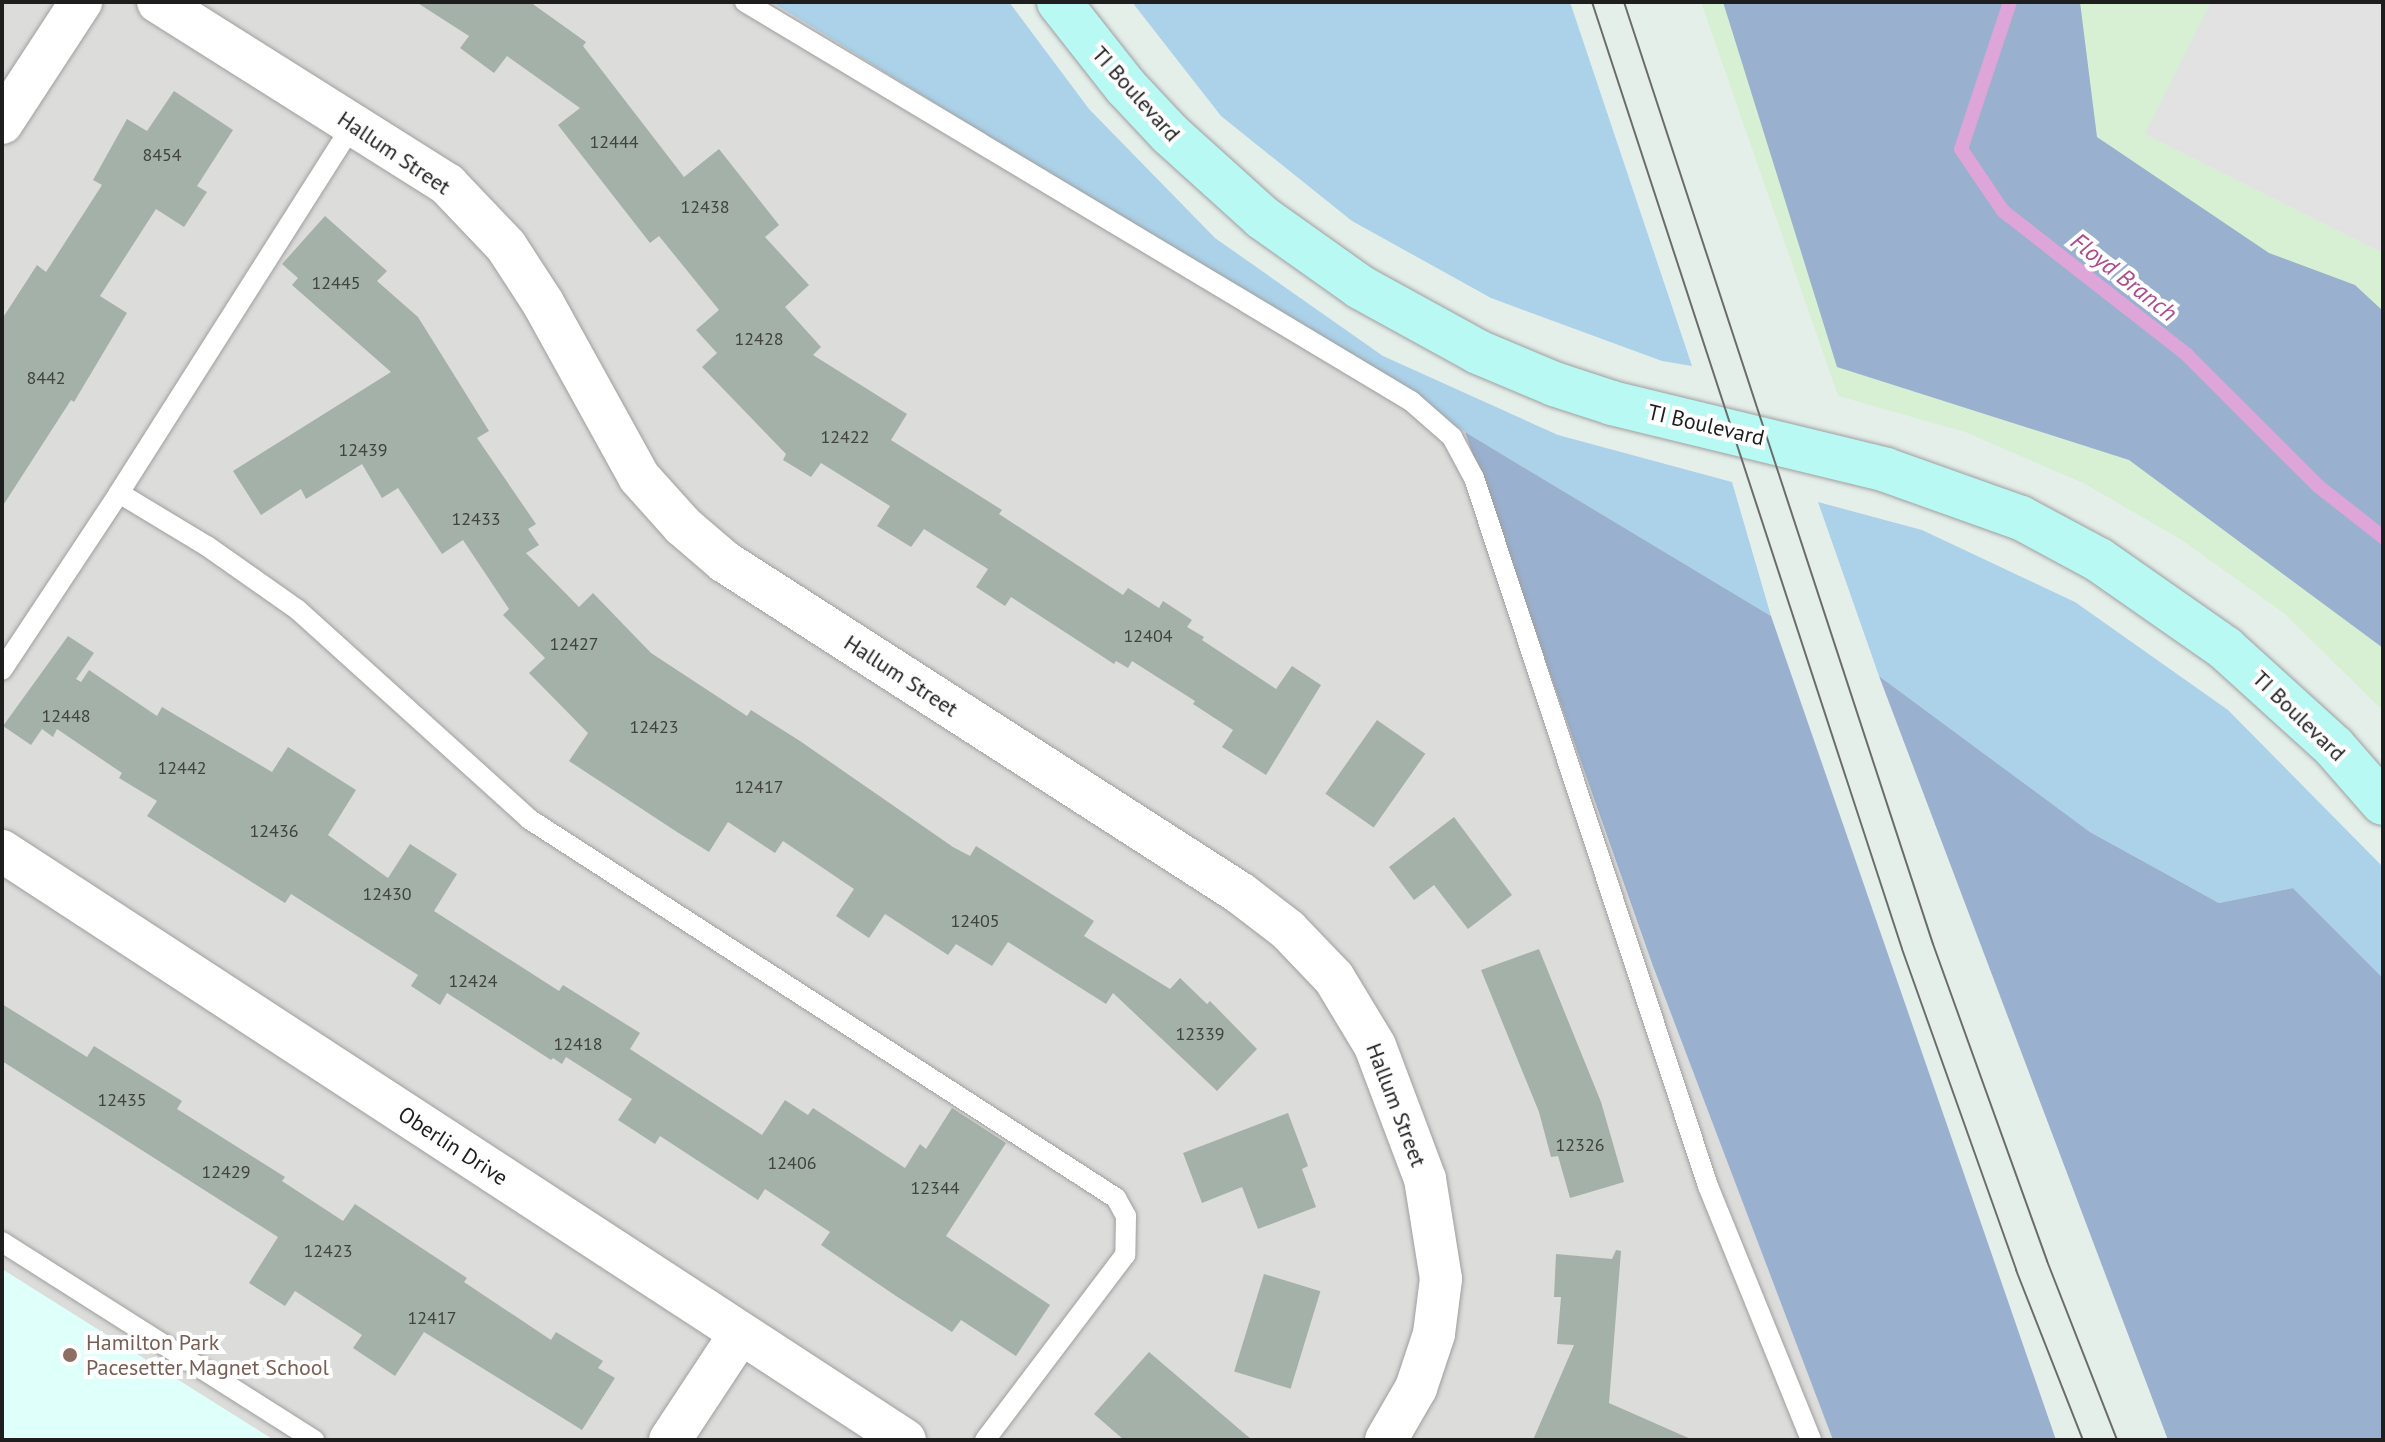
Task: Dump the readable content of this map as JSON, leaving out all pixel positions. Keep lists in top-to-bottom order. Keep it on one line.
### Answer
{"streets":{"street":["TI Boulevard","Hallum Street","Oberlin Drive"]},"water":["Floyd Branch"],"places":["Hamilton Park Pacesetter Magnet School"],"house_numbers":["12444","8454","12438","12445","12428","8442","12422","12439","12433","12404","12427","12448","12423","12442","12417","12436","12430","12405","12424","12339","12418","12435","12326","12406","12429","12344","12423","12417"]}
